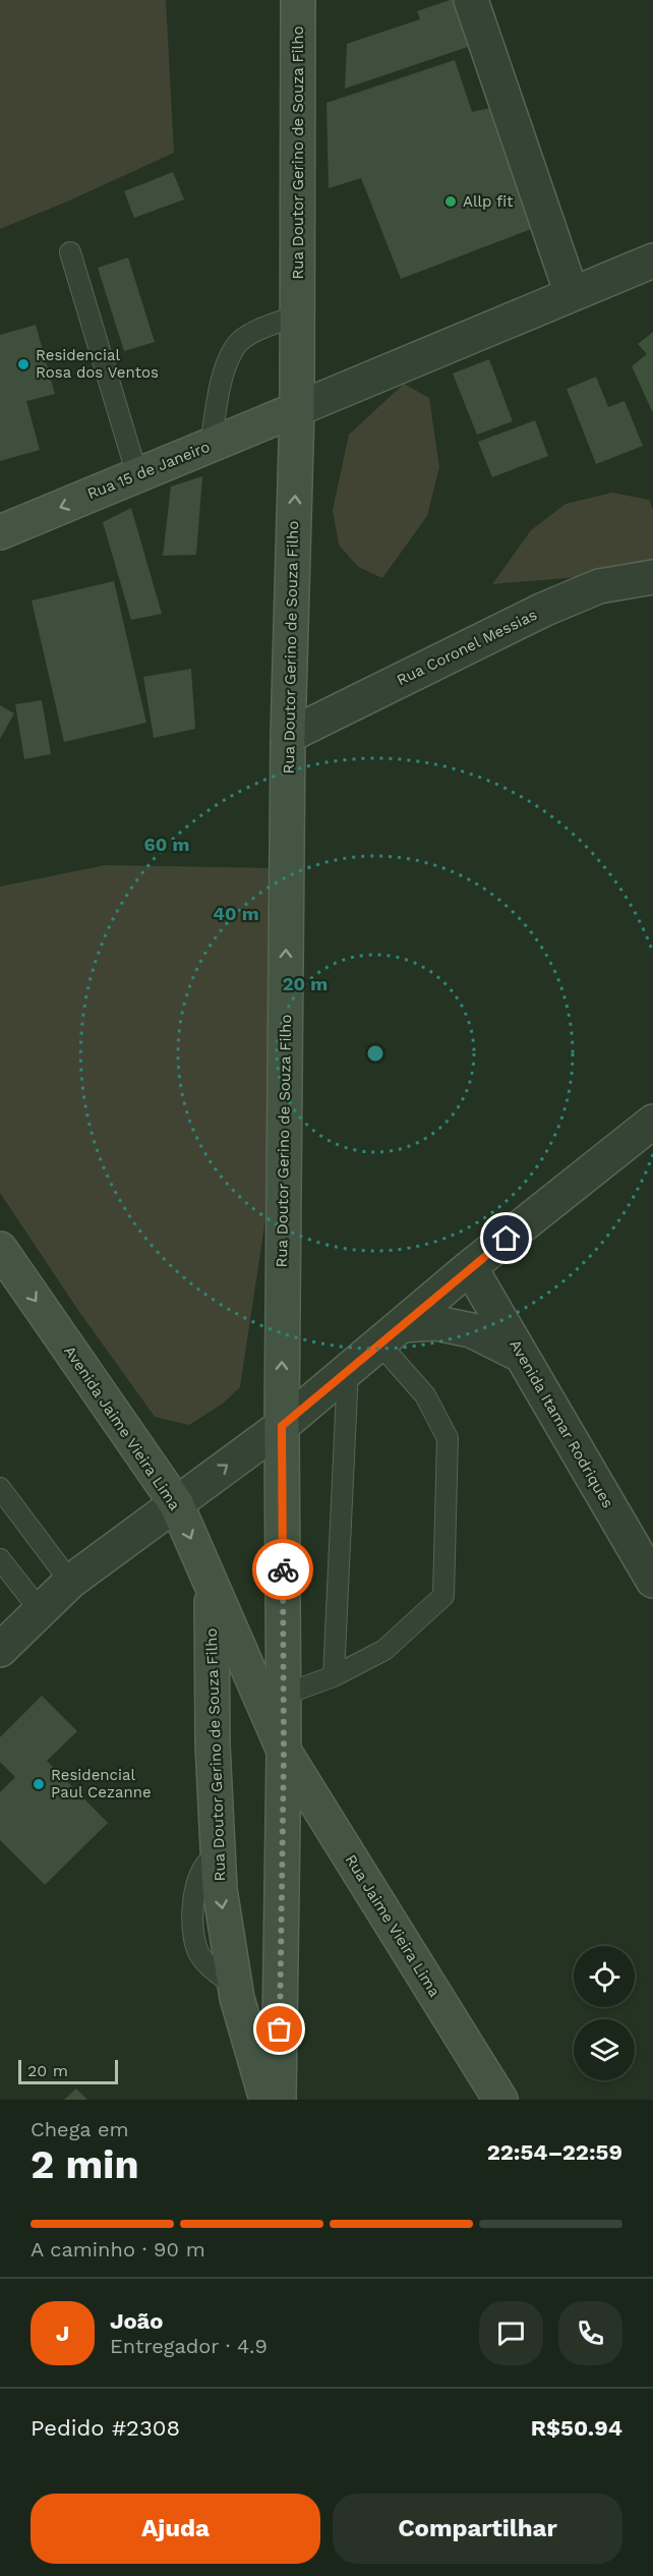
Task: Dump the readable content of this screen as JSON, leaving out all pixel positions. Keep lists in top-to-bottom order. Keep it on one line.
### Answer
{"streets":{"main road":["Rua Doutor Gerino de Souza Filho","Rua 15 de Janeiro","Avenida Jaime Vieira Lima","Rua Jaime Vieira Lima"],"street":["Rua Coronel Messias","Avenida Itamar Rodriques"]},"crossings":[["Rua Doutor Gerino de Souza Filho","Rua 15 de Janeiro"],["Rua Doutor Gerino de Souza Filho","Rua Coronel Messias"],["Rua Doutor Gerino de Souza Filho","Avenida Jaime Vieira Lima"],["Rua Doutor Gerino de Souza Filho","Rua Jaime Vieira Lima"],["Avenida Jaime Vieira Lima","Rua Jaime Vieira Lima"]],"one_way":["Rua Doutor Gerino de Souza Filho","Rua 15 de Janeiro","Avenida Jaime Vieira Lima"],"places":["Allp fit","Residencial Rosa dos Ventos","Residencial Paul Cezanne"],"scale_bar":"20 m","page":{"scale":"20 m","heading":["2 min","Chega em","22:54–22:59"],"panel":["João","Entregador · 4.9","Pedido #2308","R$50.94"],"bar":"A caminho · 90 m","round":"J","buttons":["Ajuda","Compartilhar"]},"rings":["60 m","40 m","20 m"]}
